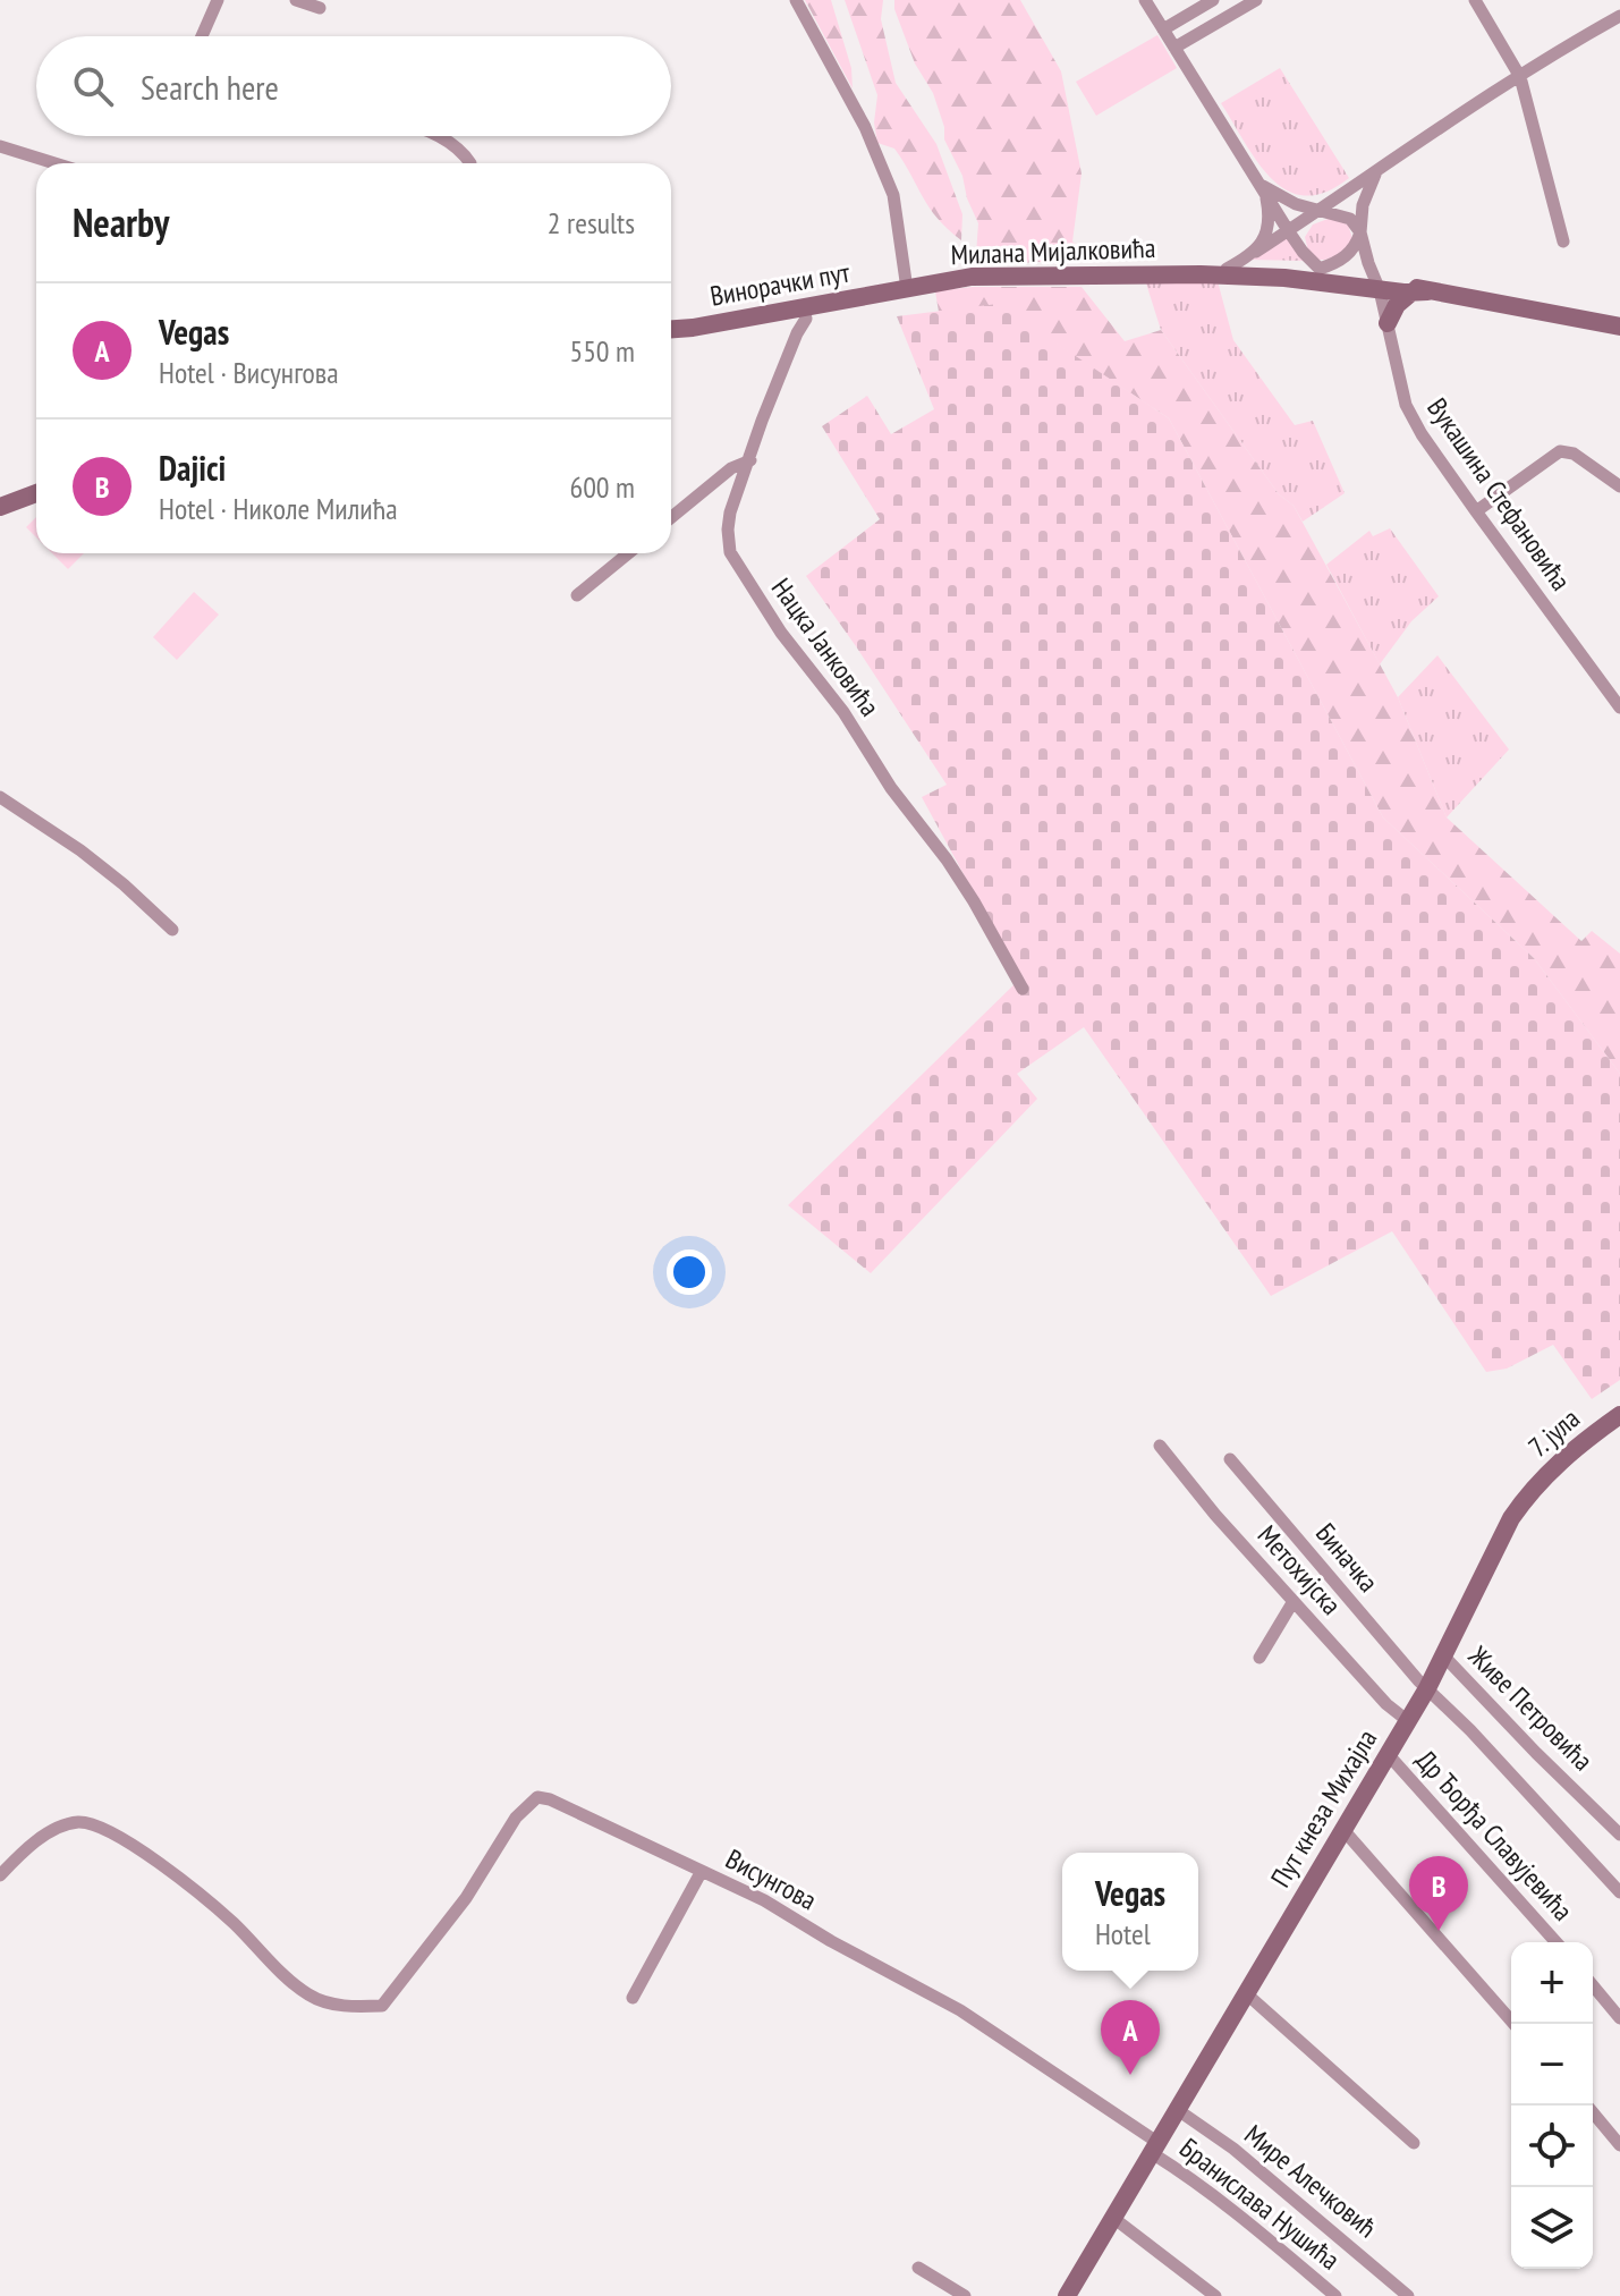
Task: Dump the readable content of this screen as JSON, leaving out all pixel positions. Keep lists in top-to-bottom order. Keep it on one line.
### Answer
{"streets":{"street":["Милана Мијалковића","Винорачки пут","Вукашина Стефановића","Нацка Јанковића","7. јула","Биначка","Метохијска","Живе Петровића","Пут кнеза Михајла","Др Ђорђа Славујевића","Висунгова","Мире Алечковић","Бранислава Нушића"]},"crossings":[["Милана Мијалковића","Винорачки пут"],["Милана Мијалковића","Вукашина Стефановића"],["Винорачки пут","Нацка Јанковића"],["7. јула","Пут кнеза Михајла"],["Биначка","Пут кнеза Михајла"],["Метохијска","Пут кнеза Михајла"],["Живе Петровића","Пут кнеза Михајла"],["Пут кнеза Михајла","Др Ђорђа Славујевића"],["Пут кнеза Михајла","Висунгова"],["Пут кнеза Михајла","Мире Алечковић"],["Пут кнеза Михајла","Бранислава Нушића"],["Висунгова","Бранислава Нушића"]],"page":{"search":"Search here","heading":["Nearby","2 results"],"list":[{"mark":"A","name":"Vegas","note":"Hotel · Висунгова","value":"550 m"},{"mark":"B","name":"Dajici","note":"Hotel · Николе Милића","value":"600 m"}],"popup":["Vegas","Hotel"],"pins":["B","A"],"map_buttons":["+","−"]}}
